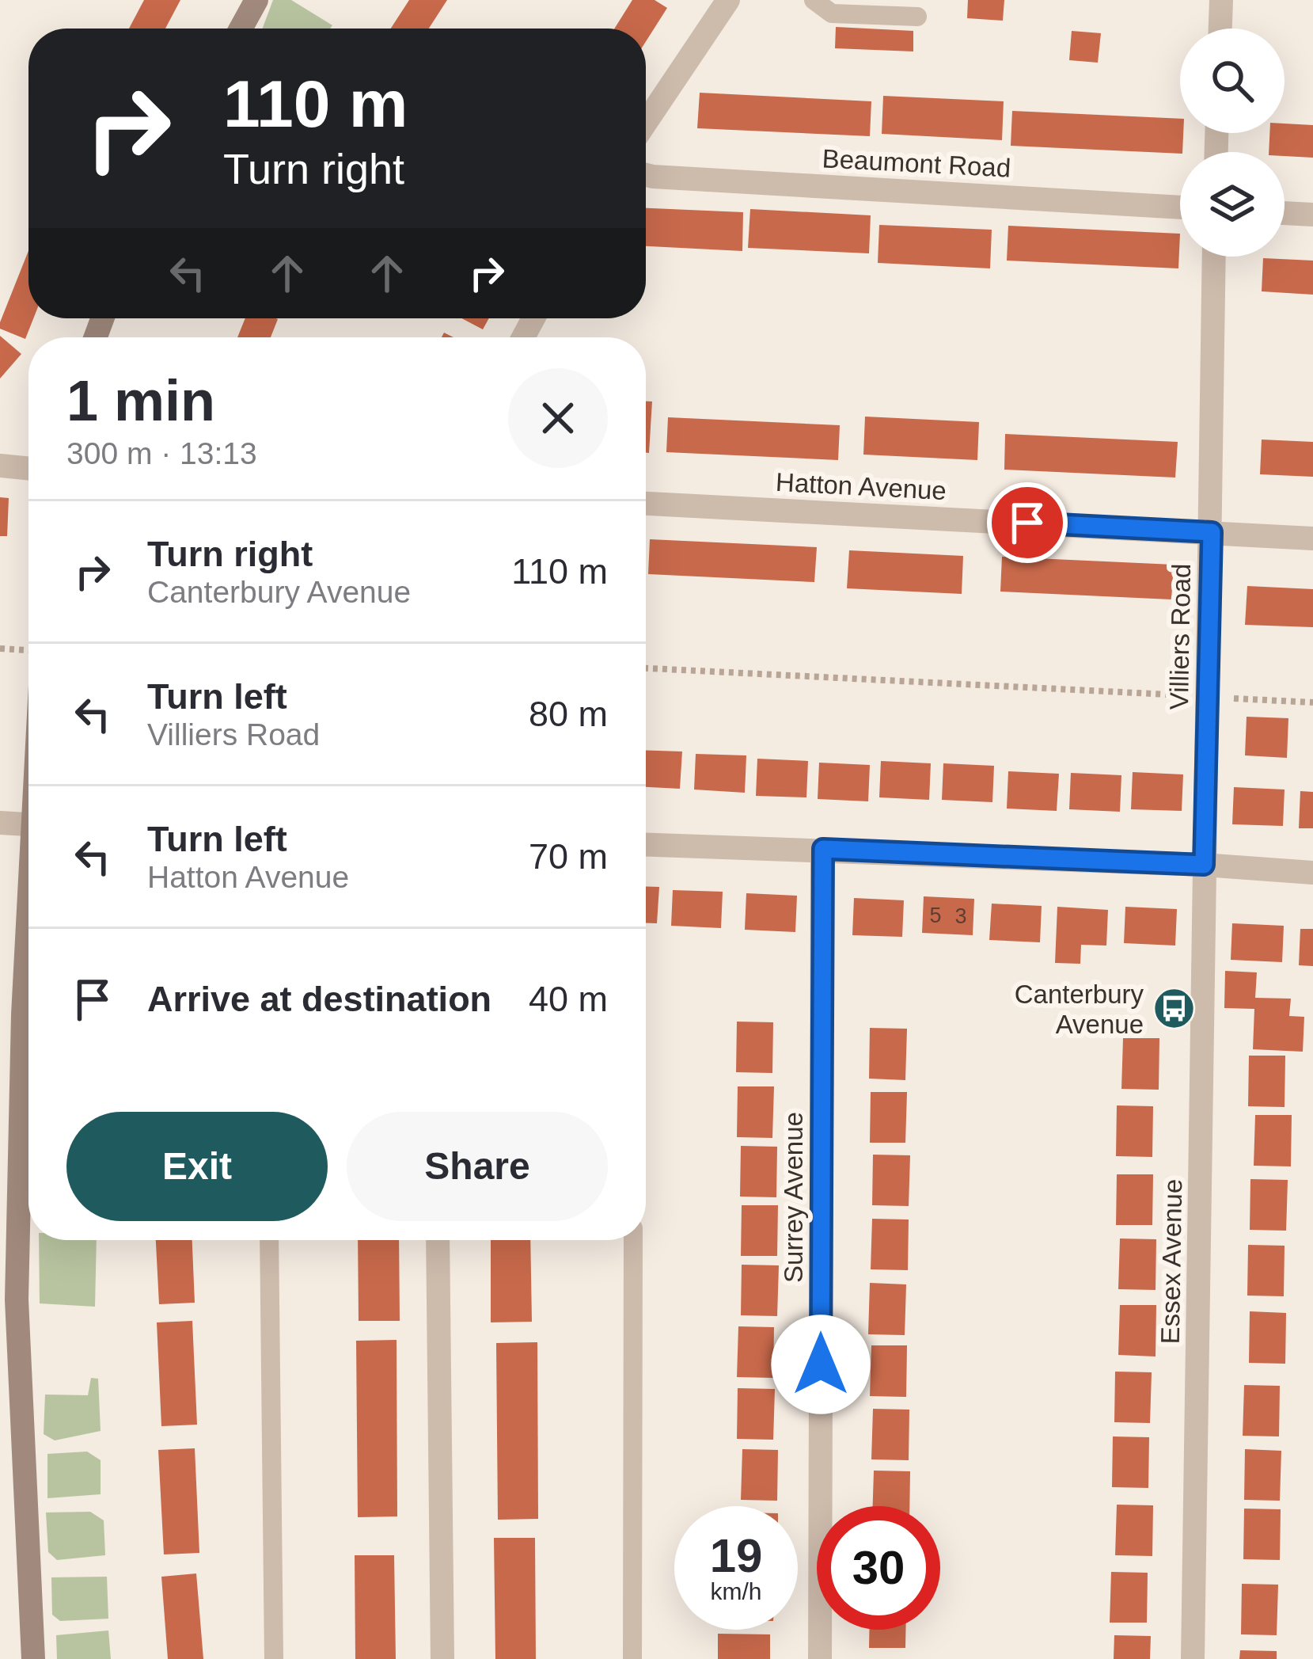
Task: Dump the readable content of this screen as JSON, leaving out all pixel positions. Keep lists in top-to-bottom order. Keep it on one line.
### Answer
{"streets":{"street":["Beaumont Road","Hatton Avenue","Villiers Road","Surrey Avenue","Essex Avenue"]},"crossings":[["Hatton Avenue","Villiers Road"],["Villiers Road","Essex Avenue"]],"places":{"bus stop":["Canterbury Avenue"]},"house_numbers":["5","3"],"page":{"turn":["110 m","Turn right"],"heading":["1 min","300 m · 13:13"],"list":[{"name":"Turn right","note":"Canterbury Avenue","value":"110 m"},{"name":"Turn left","note":"Villiers Road","value":"80 m"},{"name":"Turn left","note":"Hatton Avenue","value":"70 m"},{"name":"Arrive at destination","value":"40 m"}],"buttons":["Exit","Share"],"speed":"19 km/h","limit":"30"}}
